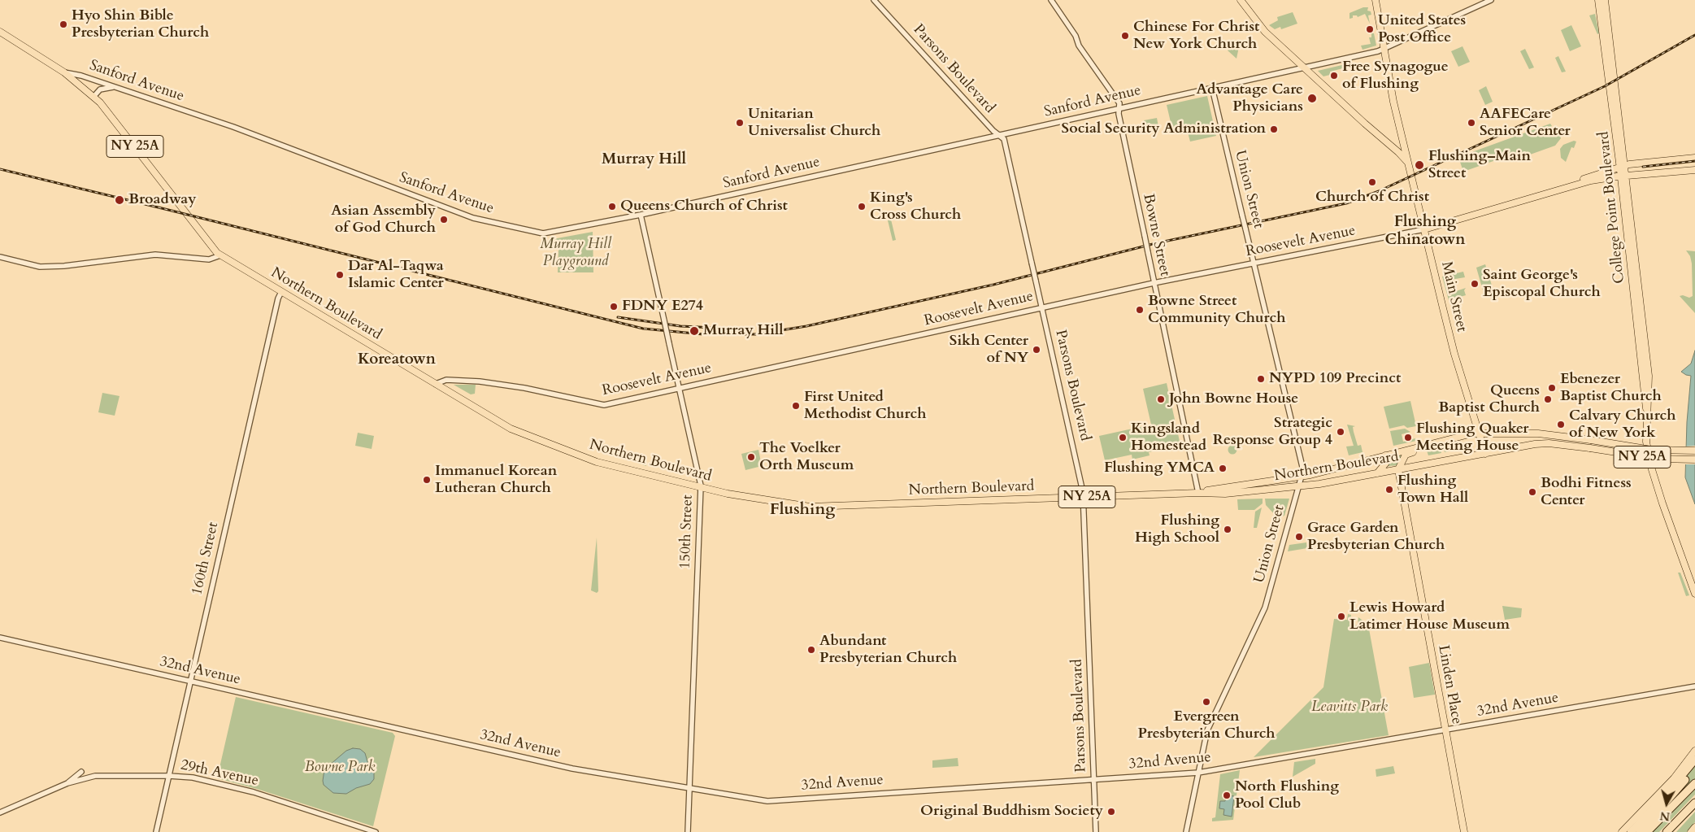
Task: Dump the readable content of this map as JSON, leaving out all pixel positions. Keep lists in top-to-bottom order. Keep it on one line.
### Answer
{"streets":{"main road":["NY 25A","College Point Boulevard","Roosevelt Avenue","Main Street","Northern Boulevard","Linden Place"],"street":["Parsons Boulevard","Sanford Avenue","Union Street","Bowne Street","150th Street","160th Street","32nd Avenue","29th Avenue"]},"crossings":[["Parsons Boulevard","Sanford Avenue"],["Parsons Boulevard","Roosevelt Avenue"],["Parsons Boulevard","Northern Boulevard"],["Parsons Boulevard","32nd Avenue"],["Sanford Avenue","Union Street"],["Sanford Avenue","Bowne Street"],["Sanford Avenue","Main Street"],["Sanford Avenue","Northern Boulevard"],["Sanford Avenue","150th Street"],["Union Street","Roosevelt Avenue"],["Union Street","Northern Boulevard"],["Union Street","32nd Avenue"],["College Point Boulevard","Roosevelt Avenue"],["Bowne Street","Roosevelt Avenue"],["Bowne Street","Northern Boulevard"],["Roosevelt Avenue","Main Street"],["Roosevelt Avenue","Northern Boulevard"],["Roosevelt Avenue","150th Street"],["Main Street","Northern Boulevard"],["Northern Boulevard","150th Street"],["Northern Boulevard","160th Street"],["Northern Boulevard","Linden Place"],["150th Street","32nd Avenue"],["160th Street","32nd Avenue"],["160th Street","29th Avenue"],["32nd Avenue","Linden Place"]],"districts":["Murray Hill","Flushing Chinatown","Koreatown","Flushing"],"parks":["Murray Hill Playground","Leavitts Park","Bowne Park"],"places":["Hyo Shin Bible Presbyterian Church","United States Post Office","Chinese For Christ New York Church","Free Synagogue of Flushing","Advantage Care Physicians","Unitarian Universalist Church","AAFECare Senior Center","Social Security Administration","Flushing–Main Street","Church of Christ","Broadway","Queens Church of Christ","King's Cross Church","Asian Assembly of God Church","Dar Al-Taqwa Islamic Center","Saint George's Episcopal Church","FDNY E274","Bowne Street Community Church","Murray Hill","Sikh Center of NY","NYPD 109 Precinct","Ebenezer Baptist Church","John Bowne House","Queens Baptist Church","First United Methodist Church","Calvary Church of New York","Strategic Response Group 4","Kingsland Homestead","Flushing Quaker Meeting House","The Voelker Orth Museum","Flushing YMCA","Immanuel Korean Lutheran Church","Flushing Town Hall","Bodhi Fitness Center","Flushing High School","Grace Garden Presbyterian Church","Lewis Howard Latimer House Museum","Abundant Presbyterian Church","Evergreen Presbyterian Church","North Flushing Pool Club","Original Buddhism Society"],"north":"bottom"}
